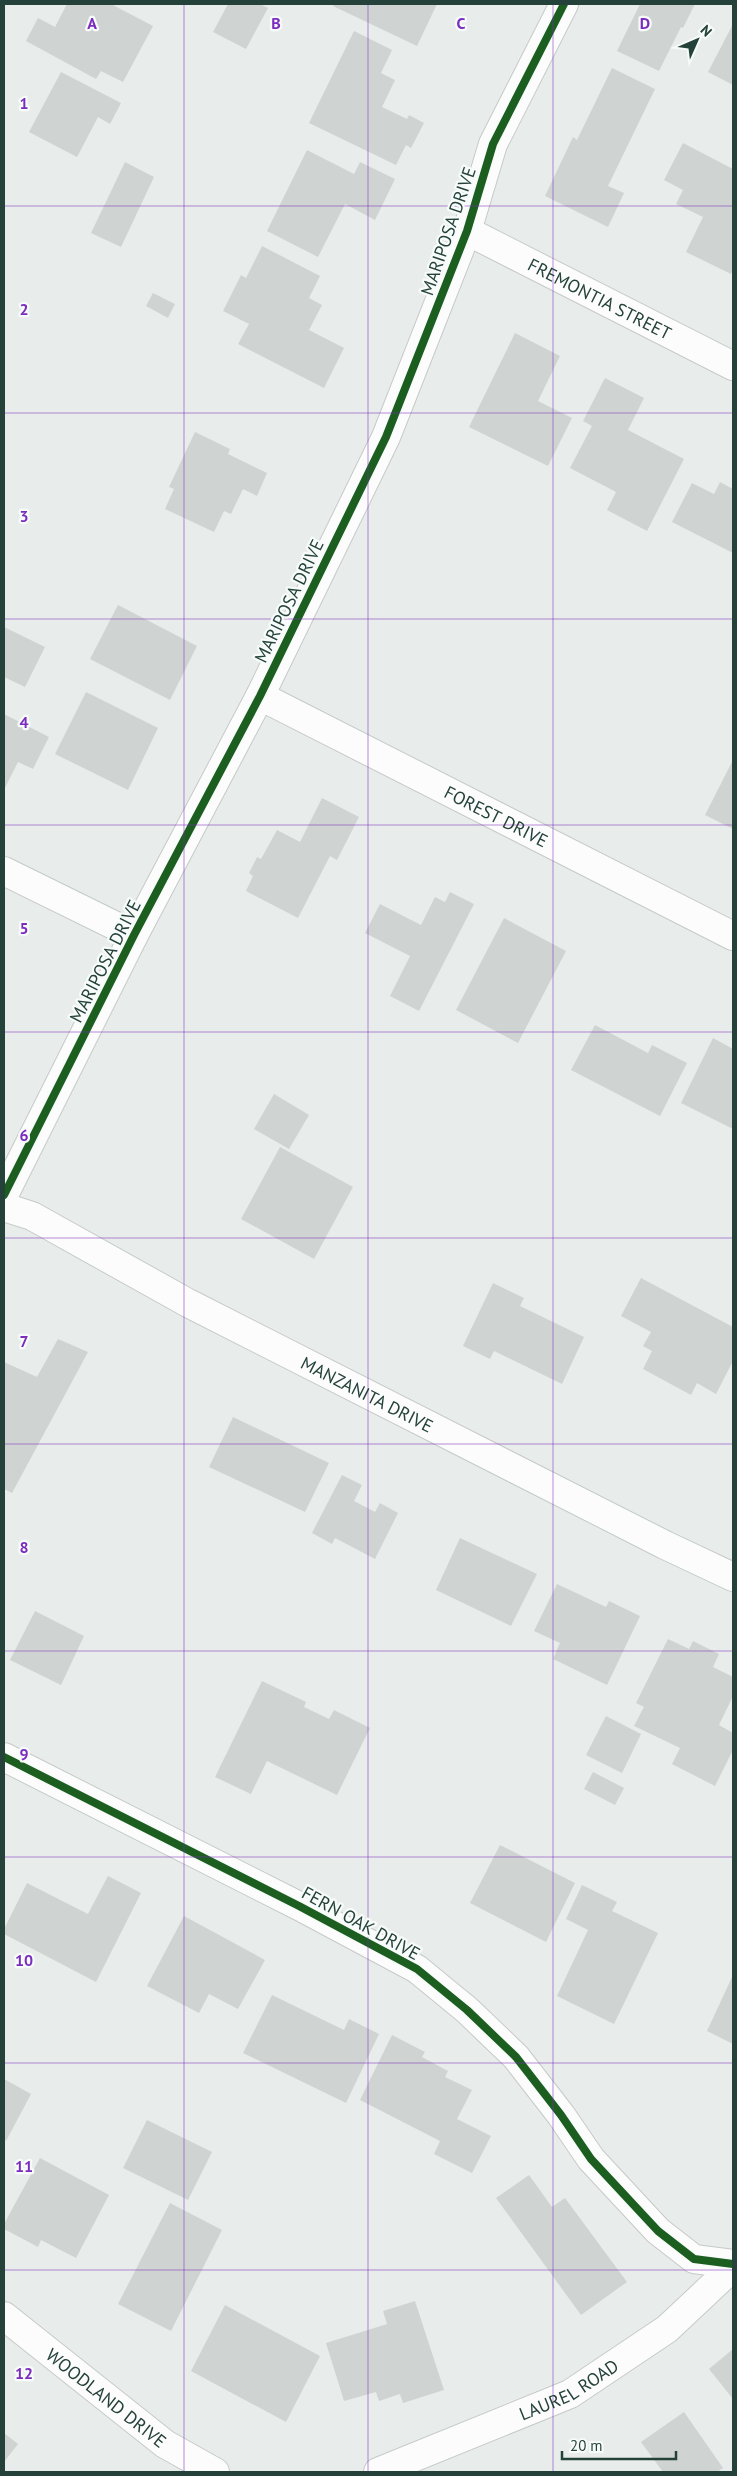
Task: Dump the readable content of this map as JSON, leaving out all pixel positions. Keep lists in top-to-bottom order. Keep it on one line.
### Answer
{"streets":{"street":["MARIPOSA DRIVE","FREMONTIA STREET","FOREST DRIVE","MANZANITA DRIVE","FERN OAK DRIVE","LAUREL ROAD","WOODLAND DRIVE"]},"crossings":[["MARIPOSA DRIVE","FREMONTIA STREET"],["MARIPOSA DRIVE","FOREST DRIVE"],["FERN OAK DRIVE","LAUREL ROAD"]],"scale_bar":"20 m","north":"top right","grid":{"columns":["A","B","C","D"],"rows":["1","2","3","4","5","6","7","8","9","10","11","12"]}}
